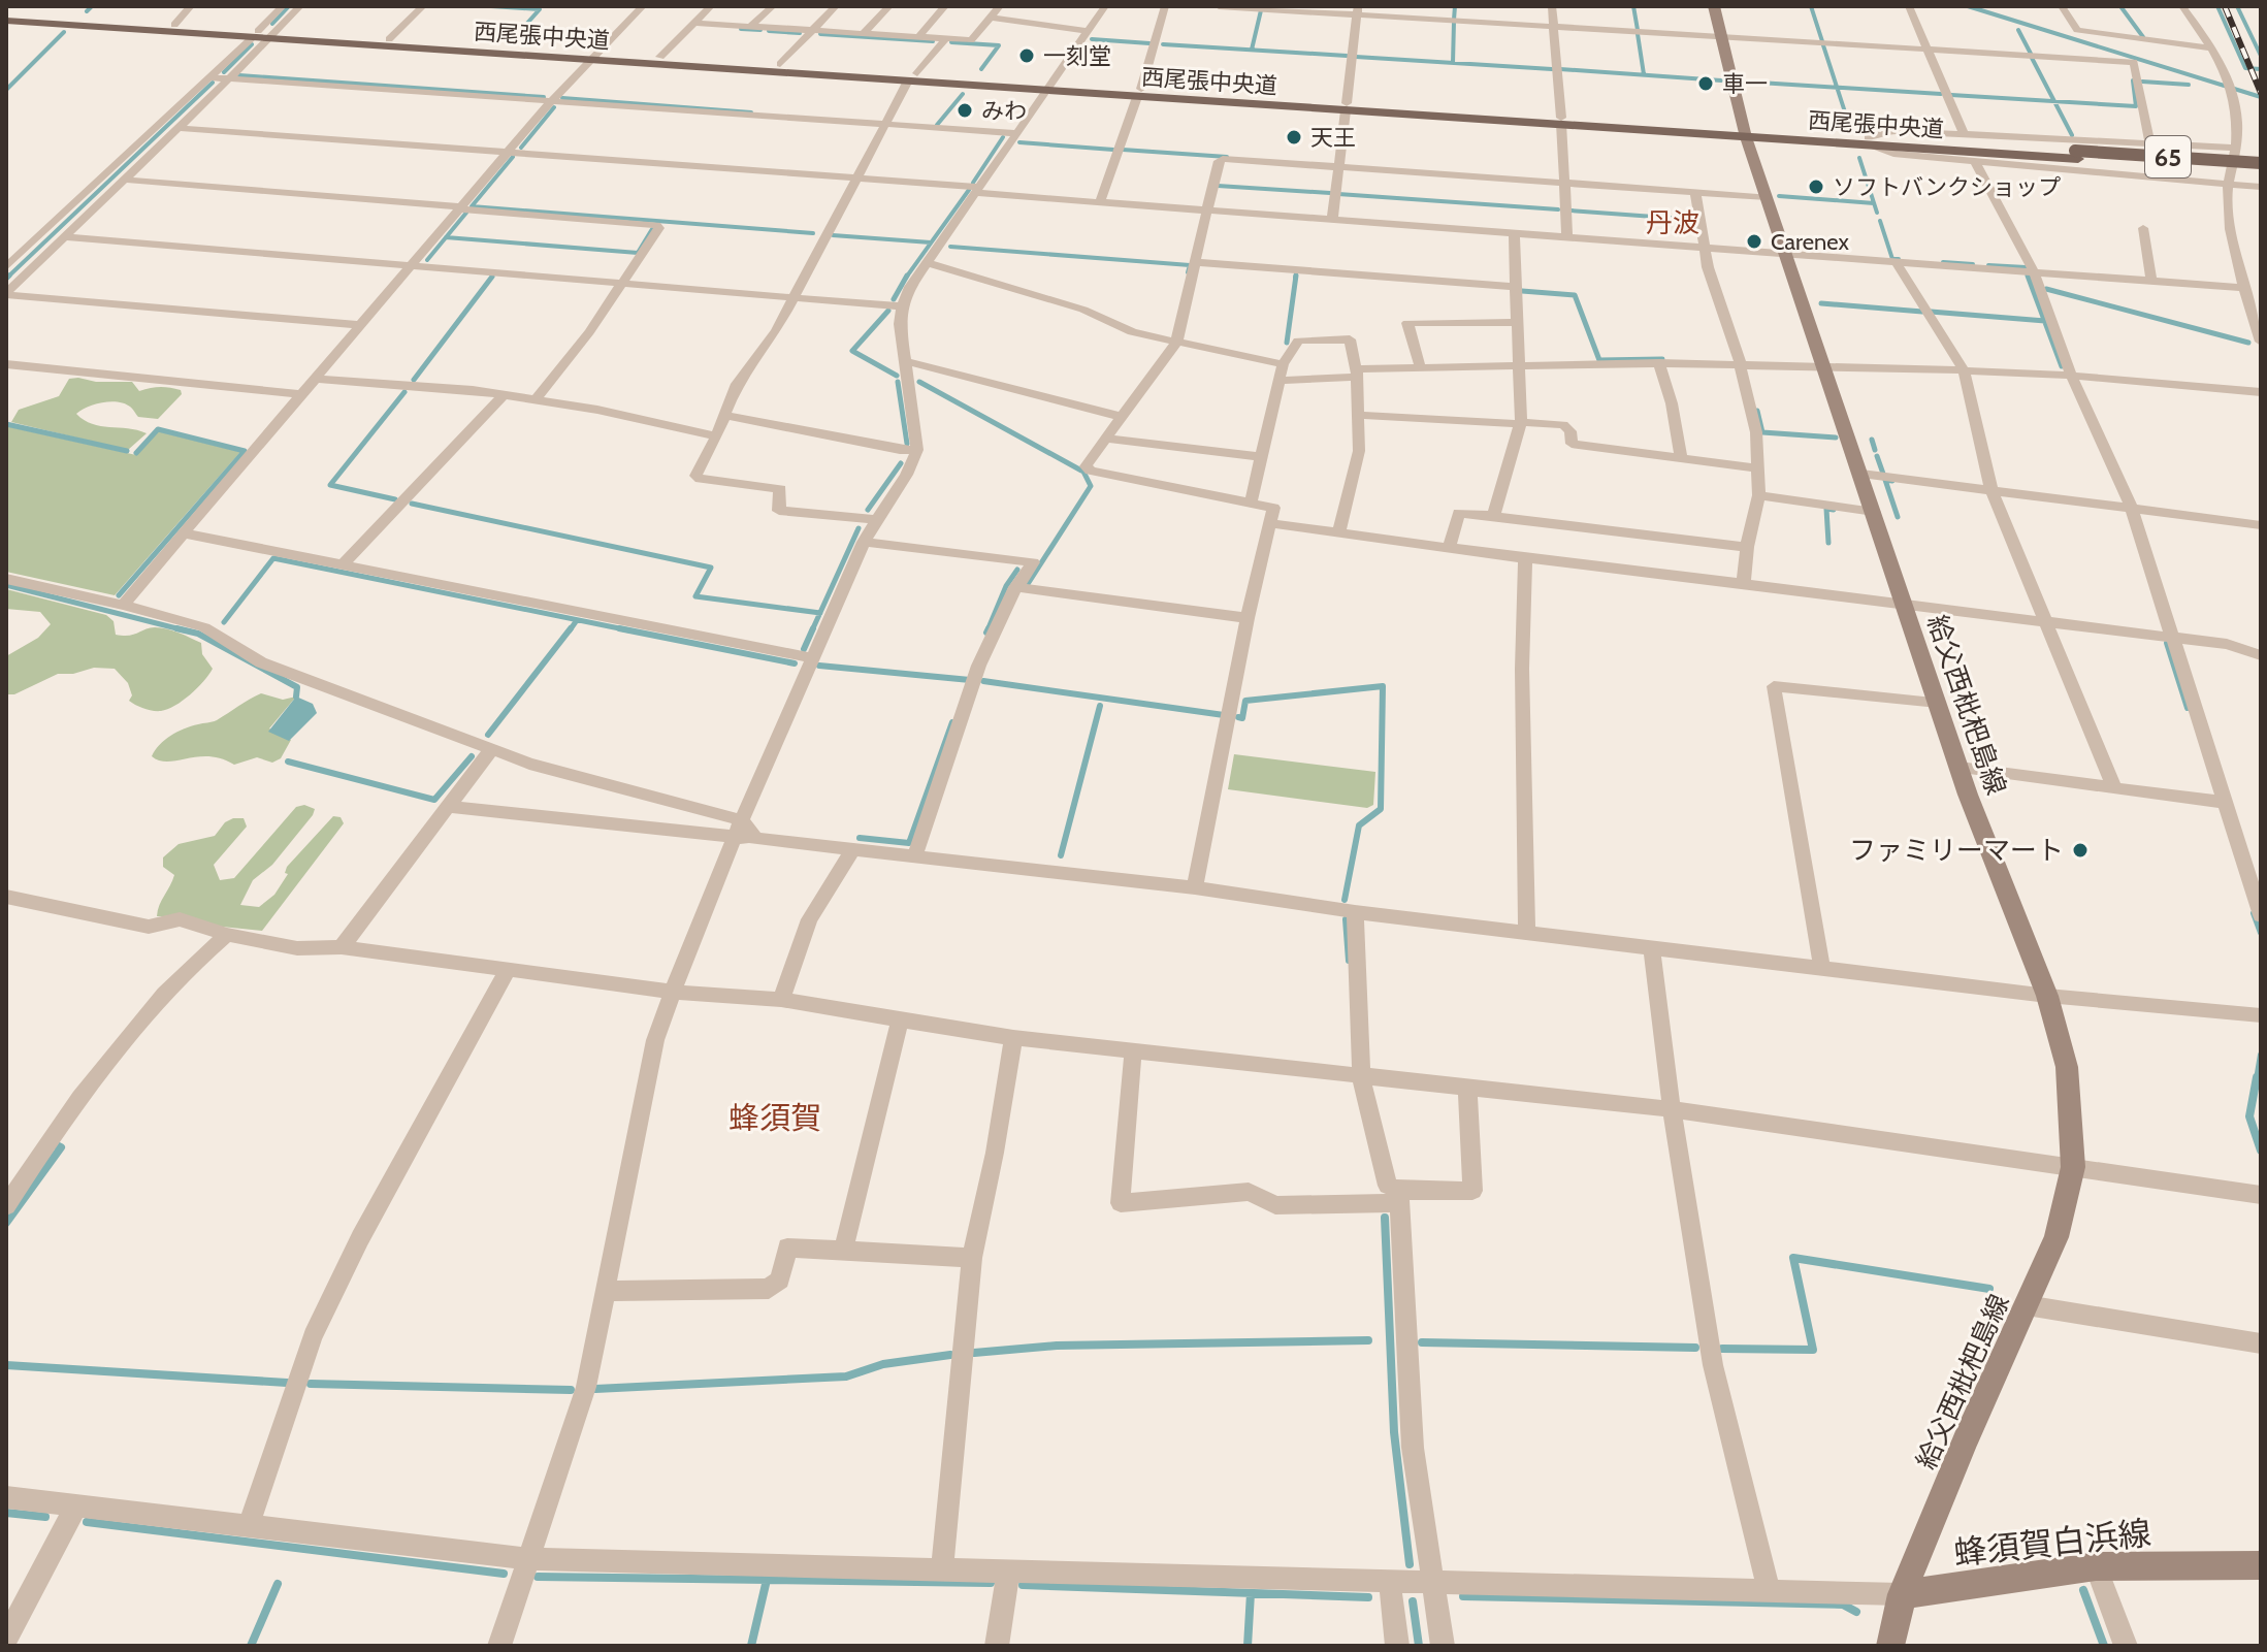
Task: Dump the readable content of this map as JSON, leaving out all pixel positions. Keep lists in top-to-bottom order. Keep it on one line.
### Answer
{"streets":{"main road":["西尾張中央道","65","給父西枇杷島線","蜂須賀白浜線"]},"crossings":[["西尾張中央道","給父西枇杷島線"],["給父西枇杷島線","蜂須賀白浜線"]],"districts":["丹波","蜂須賀"],"places":["一刻堂","車一","みわ","天王","ソフトバンクショップ","Carenex","ファミリーマート"]}
